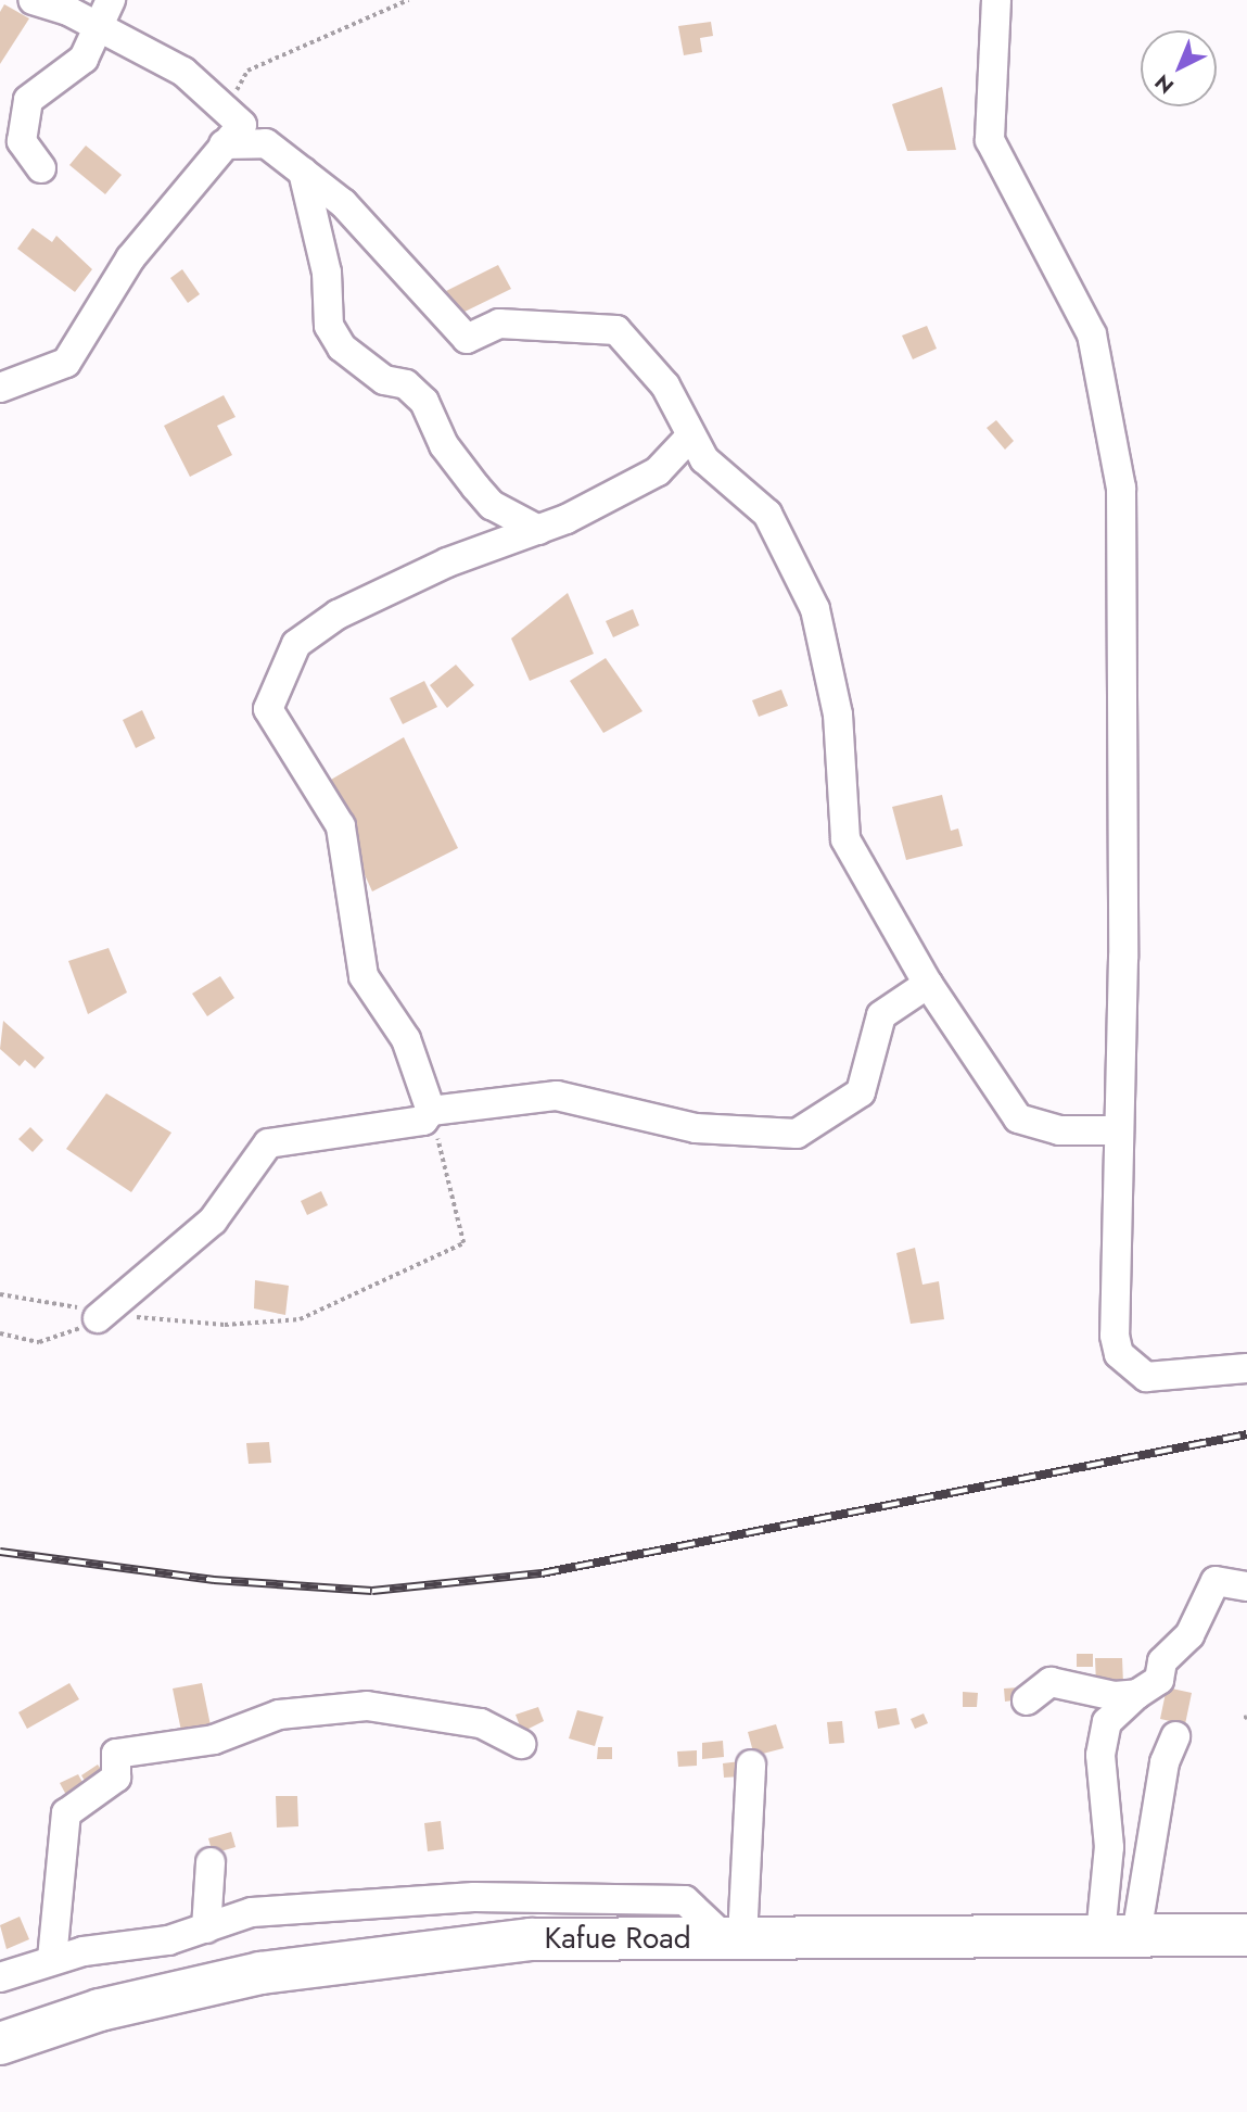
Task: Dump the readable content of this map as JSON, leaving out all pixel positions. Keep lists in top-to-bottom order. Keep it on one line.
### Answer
{"streets":{"highway":["Kafue Road"]},"north":"bottom left"}
